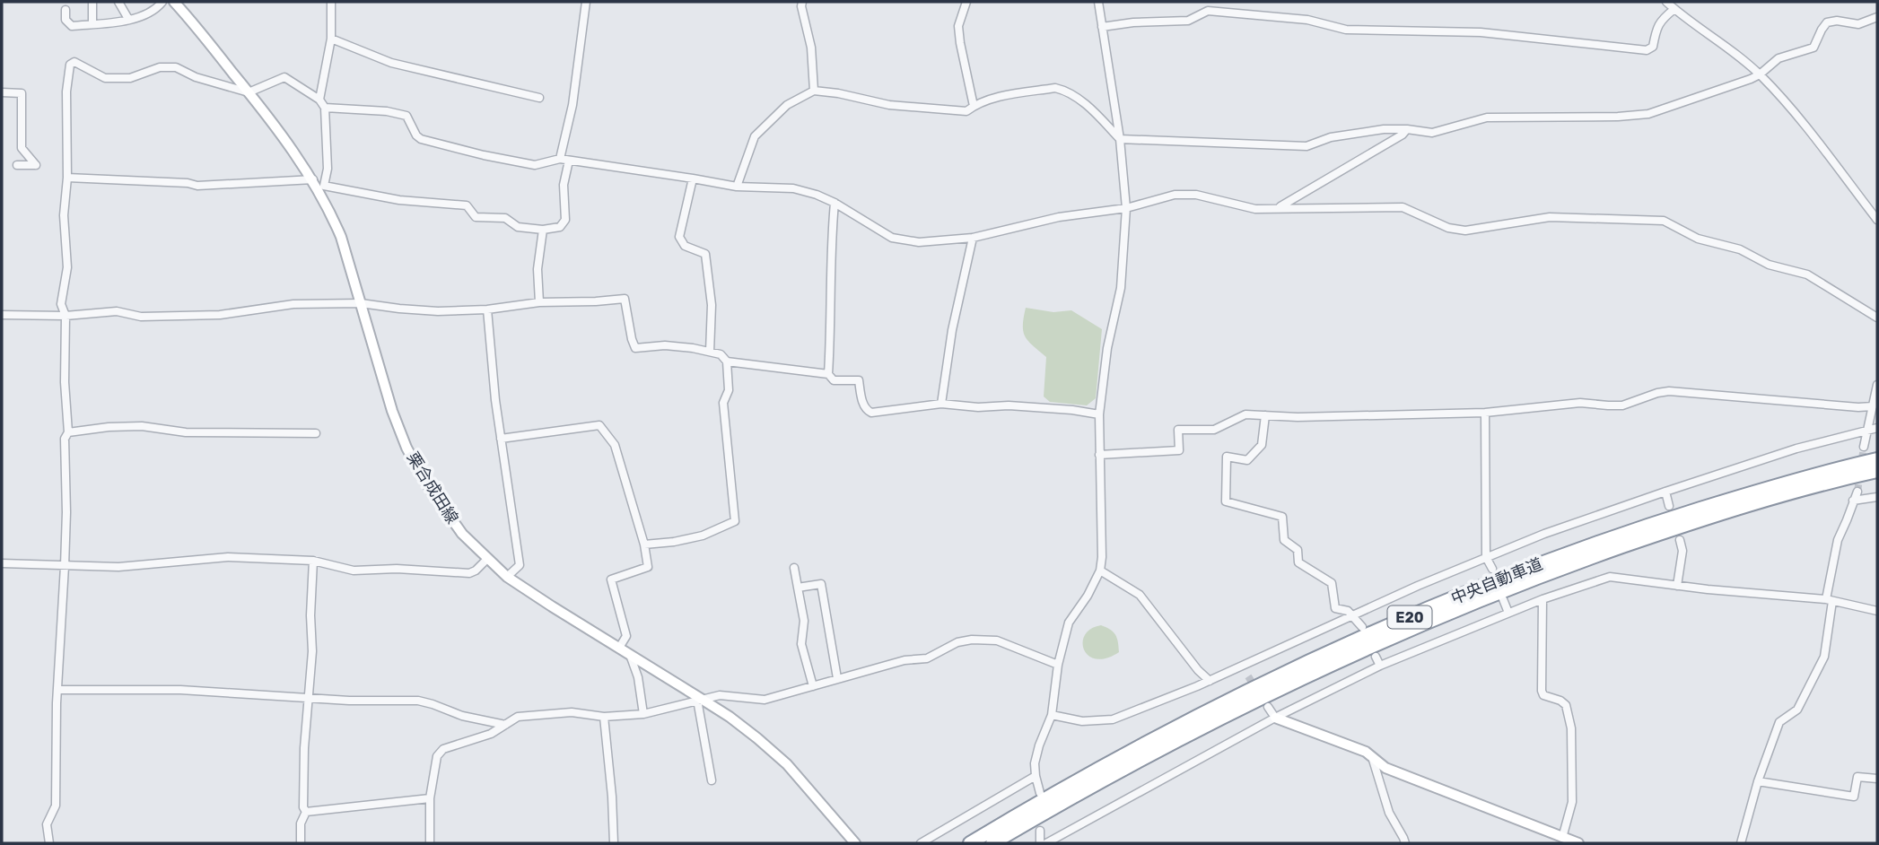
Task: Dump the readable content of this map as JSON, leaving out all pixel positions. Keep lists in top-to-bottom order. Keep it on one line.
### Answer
{"streets":{"highway":["中央自動車道","E20"],"main road":["栗合成田線"]}}
